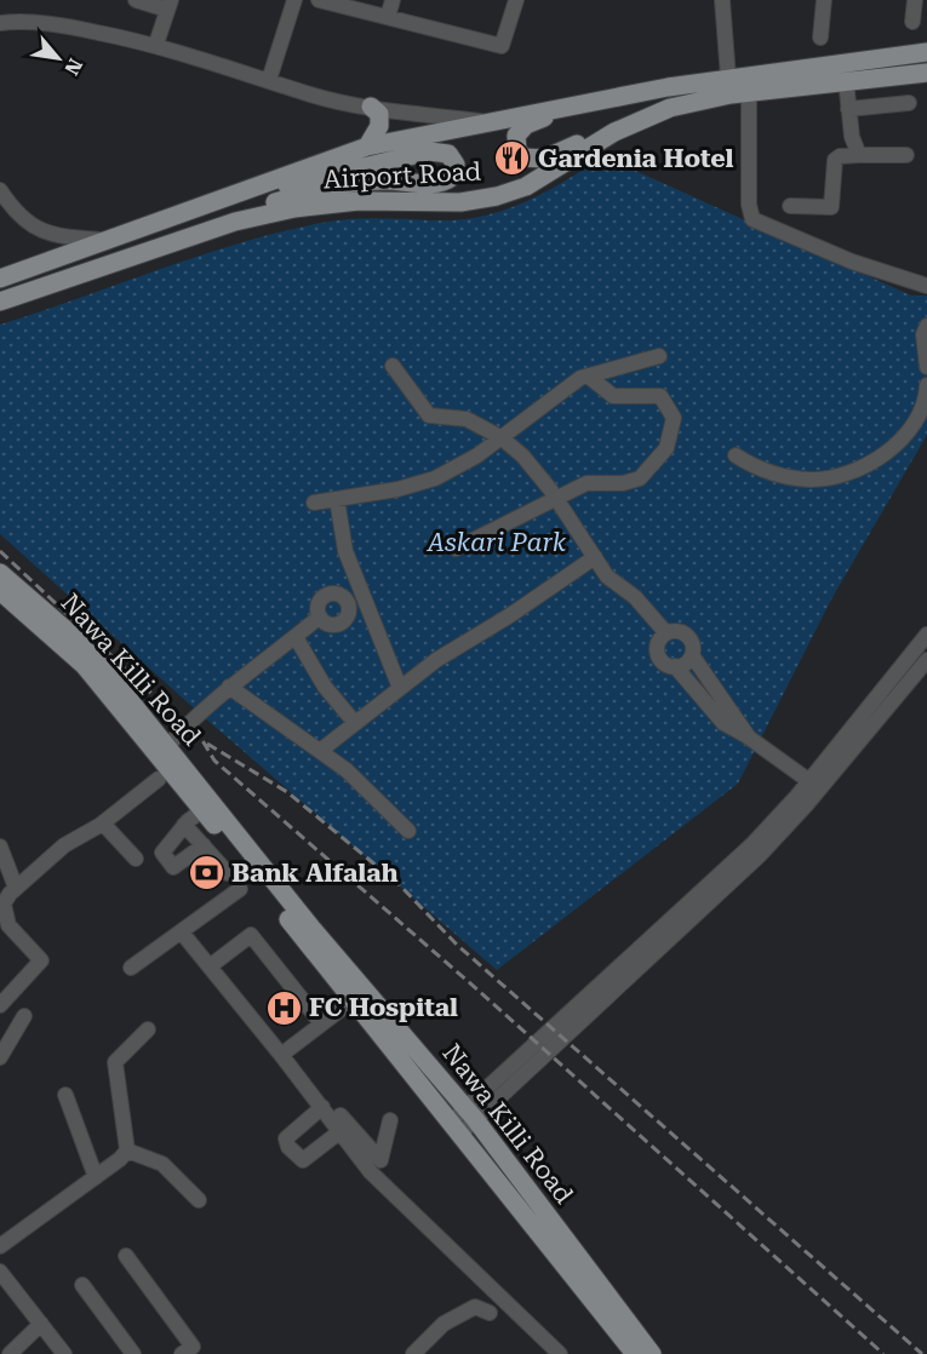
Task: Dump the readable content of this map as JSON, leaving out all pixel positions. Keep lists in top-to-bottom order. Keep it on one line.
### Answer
{"streets":{"main road":["Airport Road","Nawa Killi Road"]},"parks":["Askari Park"],"places":{"restaurant":["Gardenia Hotel"],"bank":["Bank Alfalah"],"hospital":["FC Hospital"]},"north":"bottom right"}
